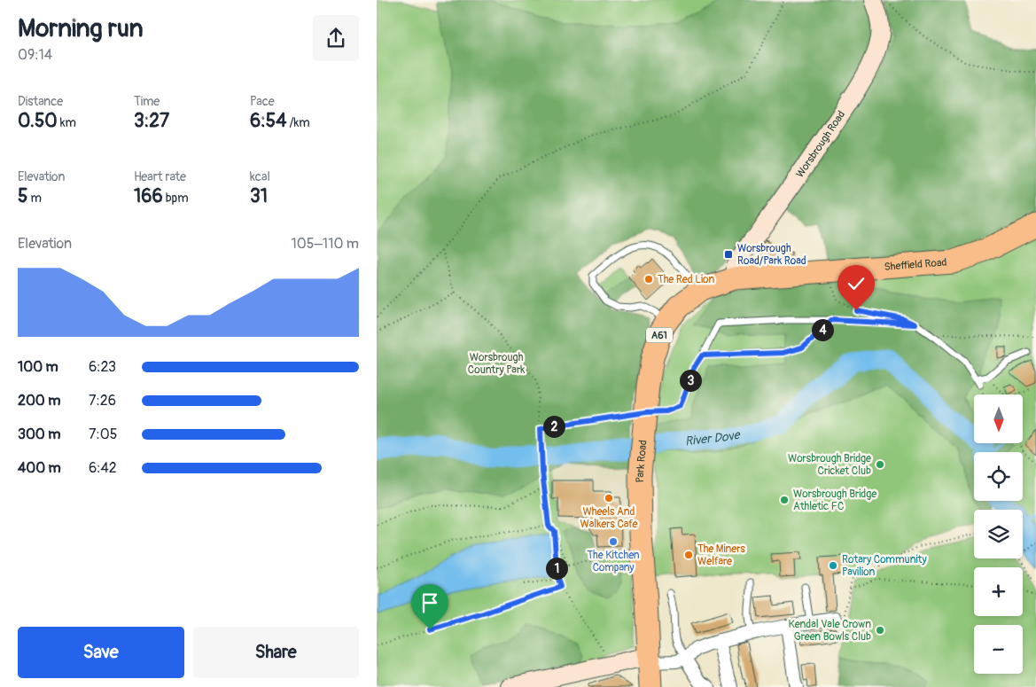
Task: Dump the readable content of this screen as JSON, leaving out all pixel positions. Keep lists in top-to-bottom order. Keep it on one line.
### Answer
{"streets":{"highway":["Sheffield Road","A61","Park Road"],"street":["Worsbrough Road"]},"crossings":[["Worsbrough Road","Sheffield Road"],["Worsbrough Road","Park Road"],["Sheffield Road","Park Road"]],"water":["River Dove"],"parks":["Worsbrough Country Park"],"places":{"transit":["Worsbrough Road/Park Road"],"other":["The Red Lion","Worsbrough Bridge Cricket Club","Wheels And Walkers Cafe","Worsbrough Bridge Athletic FC","The Kitchen Company","The Miners Welfare","Rotary Community Pavilion","Kendal Vale Crown Green Bowls Club"]},"north":"bottom","page":{"heading":["Morning run","09:14"],"stats":[["Distance","0.50 km"],["Time","3:27"],["Pace","6:54 /km"],["Elevation","5 m"],["Heart rate","166 bpm"],["kcal","31"]],"chart":["Elevation","105–110 m"],"pins":["4","3","2","1"],"list":[{"name":"100 m","note":"6:23"},{"name":"200 m","note":"7:26"},{"name":"300 m","note":"7:05"},{"name":"400 m","note":"6:42"}],"map_buttons":["+","−"],"buttons":["Save","Share"]}}
